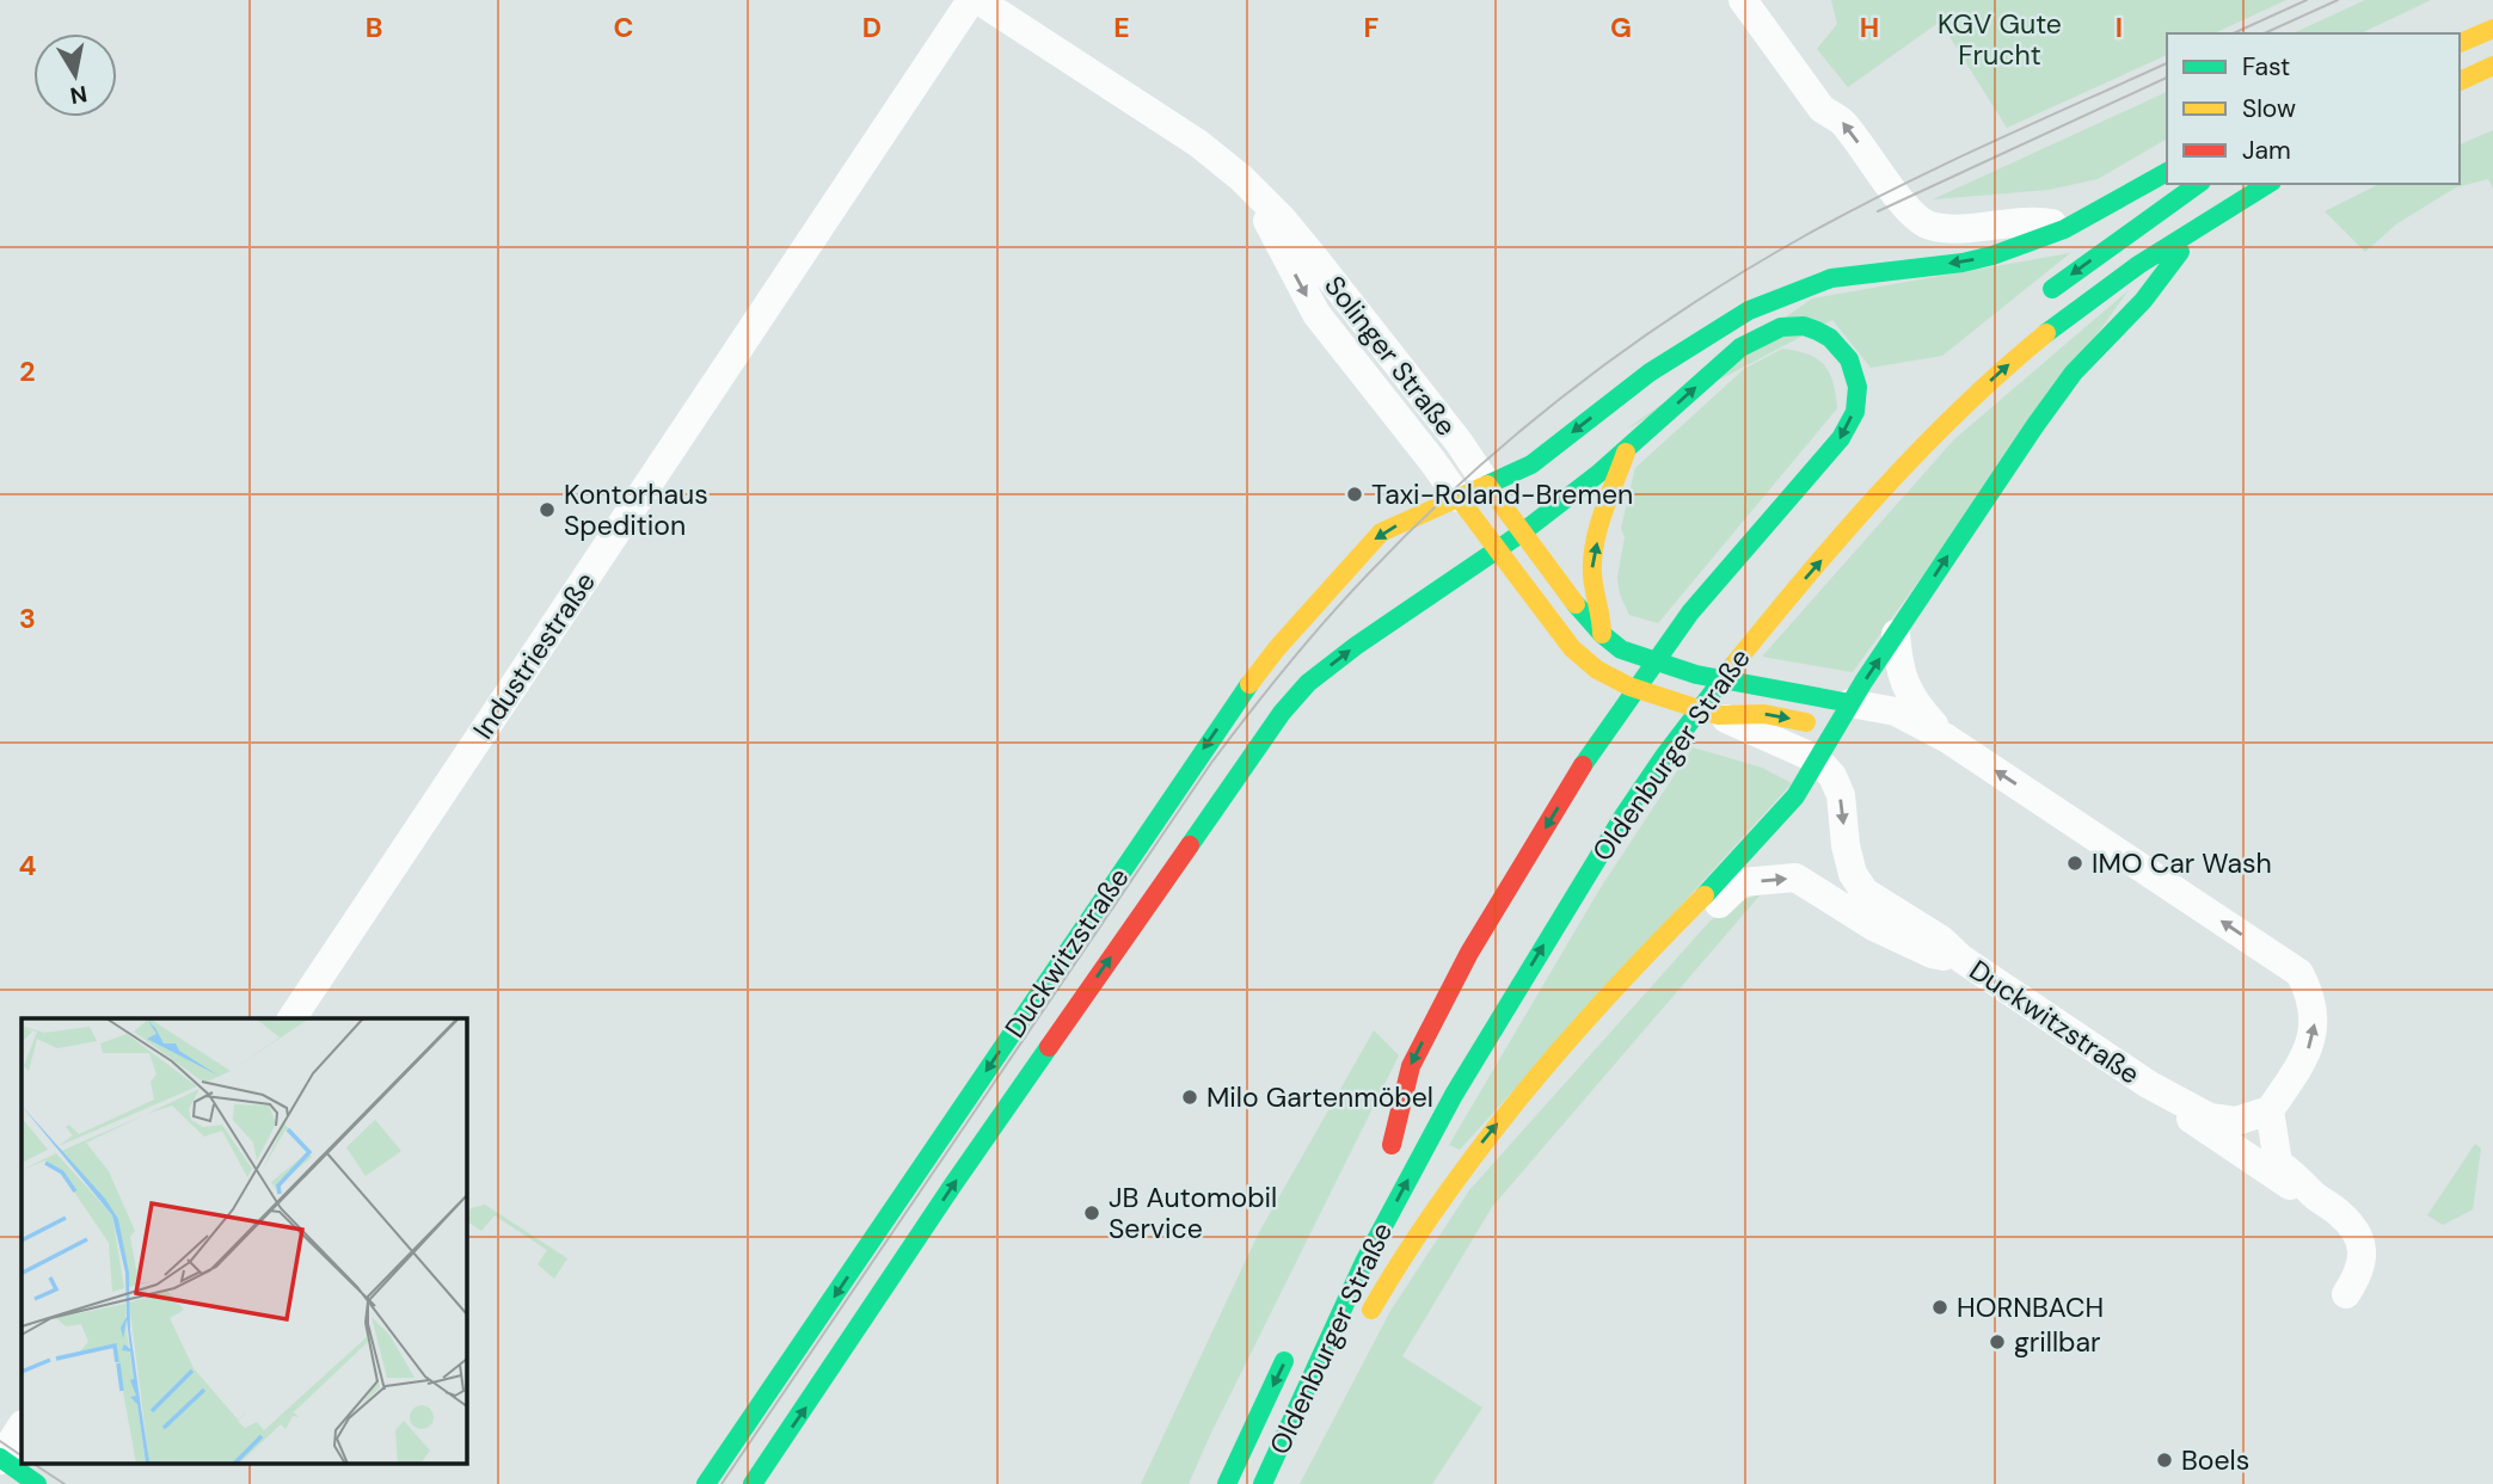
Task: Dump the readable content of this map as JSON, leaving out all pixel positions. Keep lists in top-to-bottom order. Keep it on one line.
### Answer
{"streets":{"main road":["Solinger Straße","Oldenburger Straße","Duckwitzstraße"],"street":["Industriestraße"]},"crossings":[["Solinger Straße","Duckwitzstraße"]],"parks":["KGV Gute Frucht"],"places":["Taxi-Roland-Bremen","Kontorhaus Spedition","IMO Car Wash","Milo Gartenmöbel","JB Automobil Service","HORNBACH","grillbar","Boels"],"legend":["Fast","Slow","Jam"],"north":"bottom","grid":{"columns":["B","C","D","E","F","G","H","I"],"rows":["2","3","4"]}}
